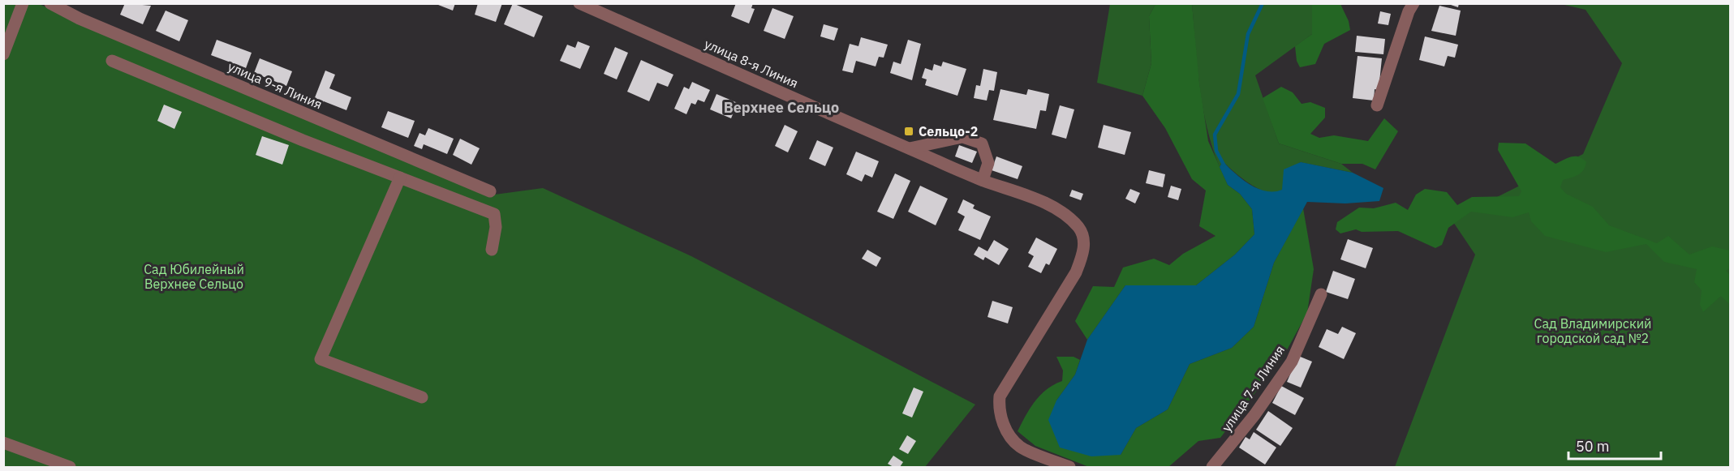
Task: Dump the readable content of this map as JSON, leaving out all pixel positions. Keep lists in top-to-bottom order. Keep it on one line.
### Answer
{"streets":{"street":["улица 8-я Линия","улица 9-я Линия","улица 7-я Линия"]},"districts":["Верхнее Сельцо"],"parks":["Сад Юбилейный Верхнее Сельцо","Сад Владимирский городской сад №2"],"places":{"transit":["Сельцо-2"]},"scale_bar":"50 m"}
